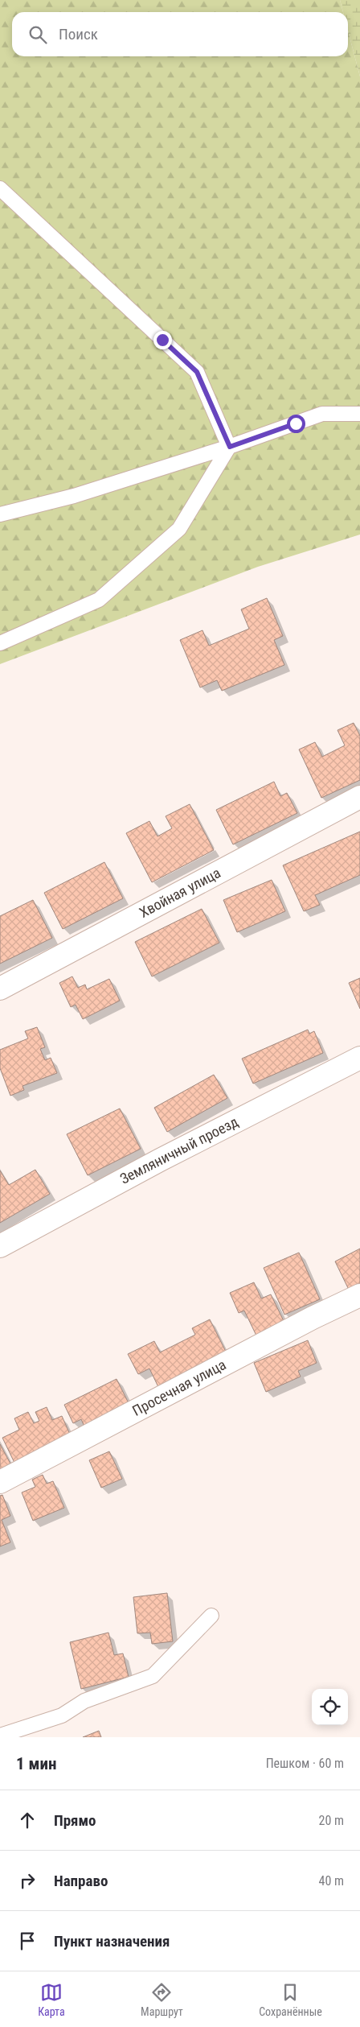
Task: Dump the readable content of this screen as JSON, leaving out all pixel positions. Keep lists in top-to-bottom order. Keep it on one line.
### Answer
{"streets":{"street":["Хвойная улица","Земляничный проезд","Просечная улица"]},"page":{"search":"Поиск","heading":["1 мин","Пешком · 60 m"],"list":[["Прямо","20 m"],["Направо","40 m"],"Пункт назначения"],"nav":["Карта","Маршрут","Сохранённые"]}}
